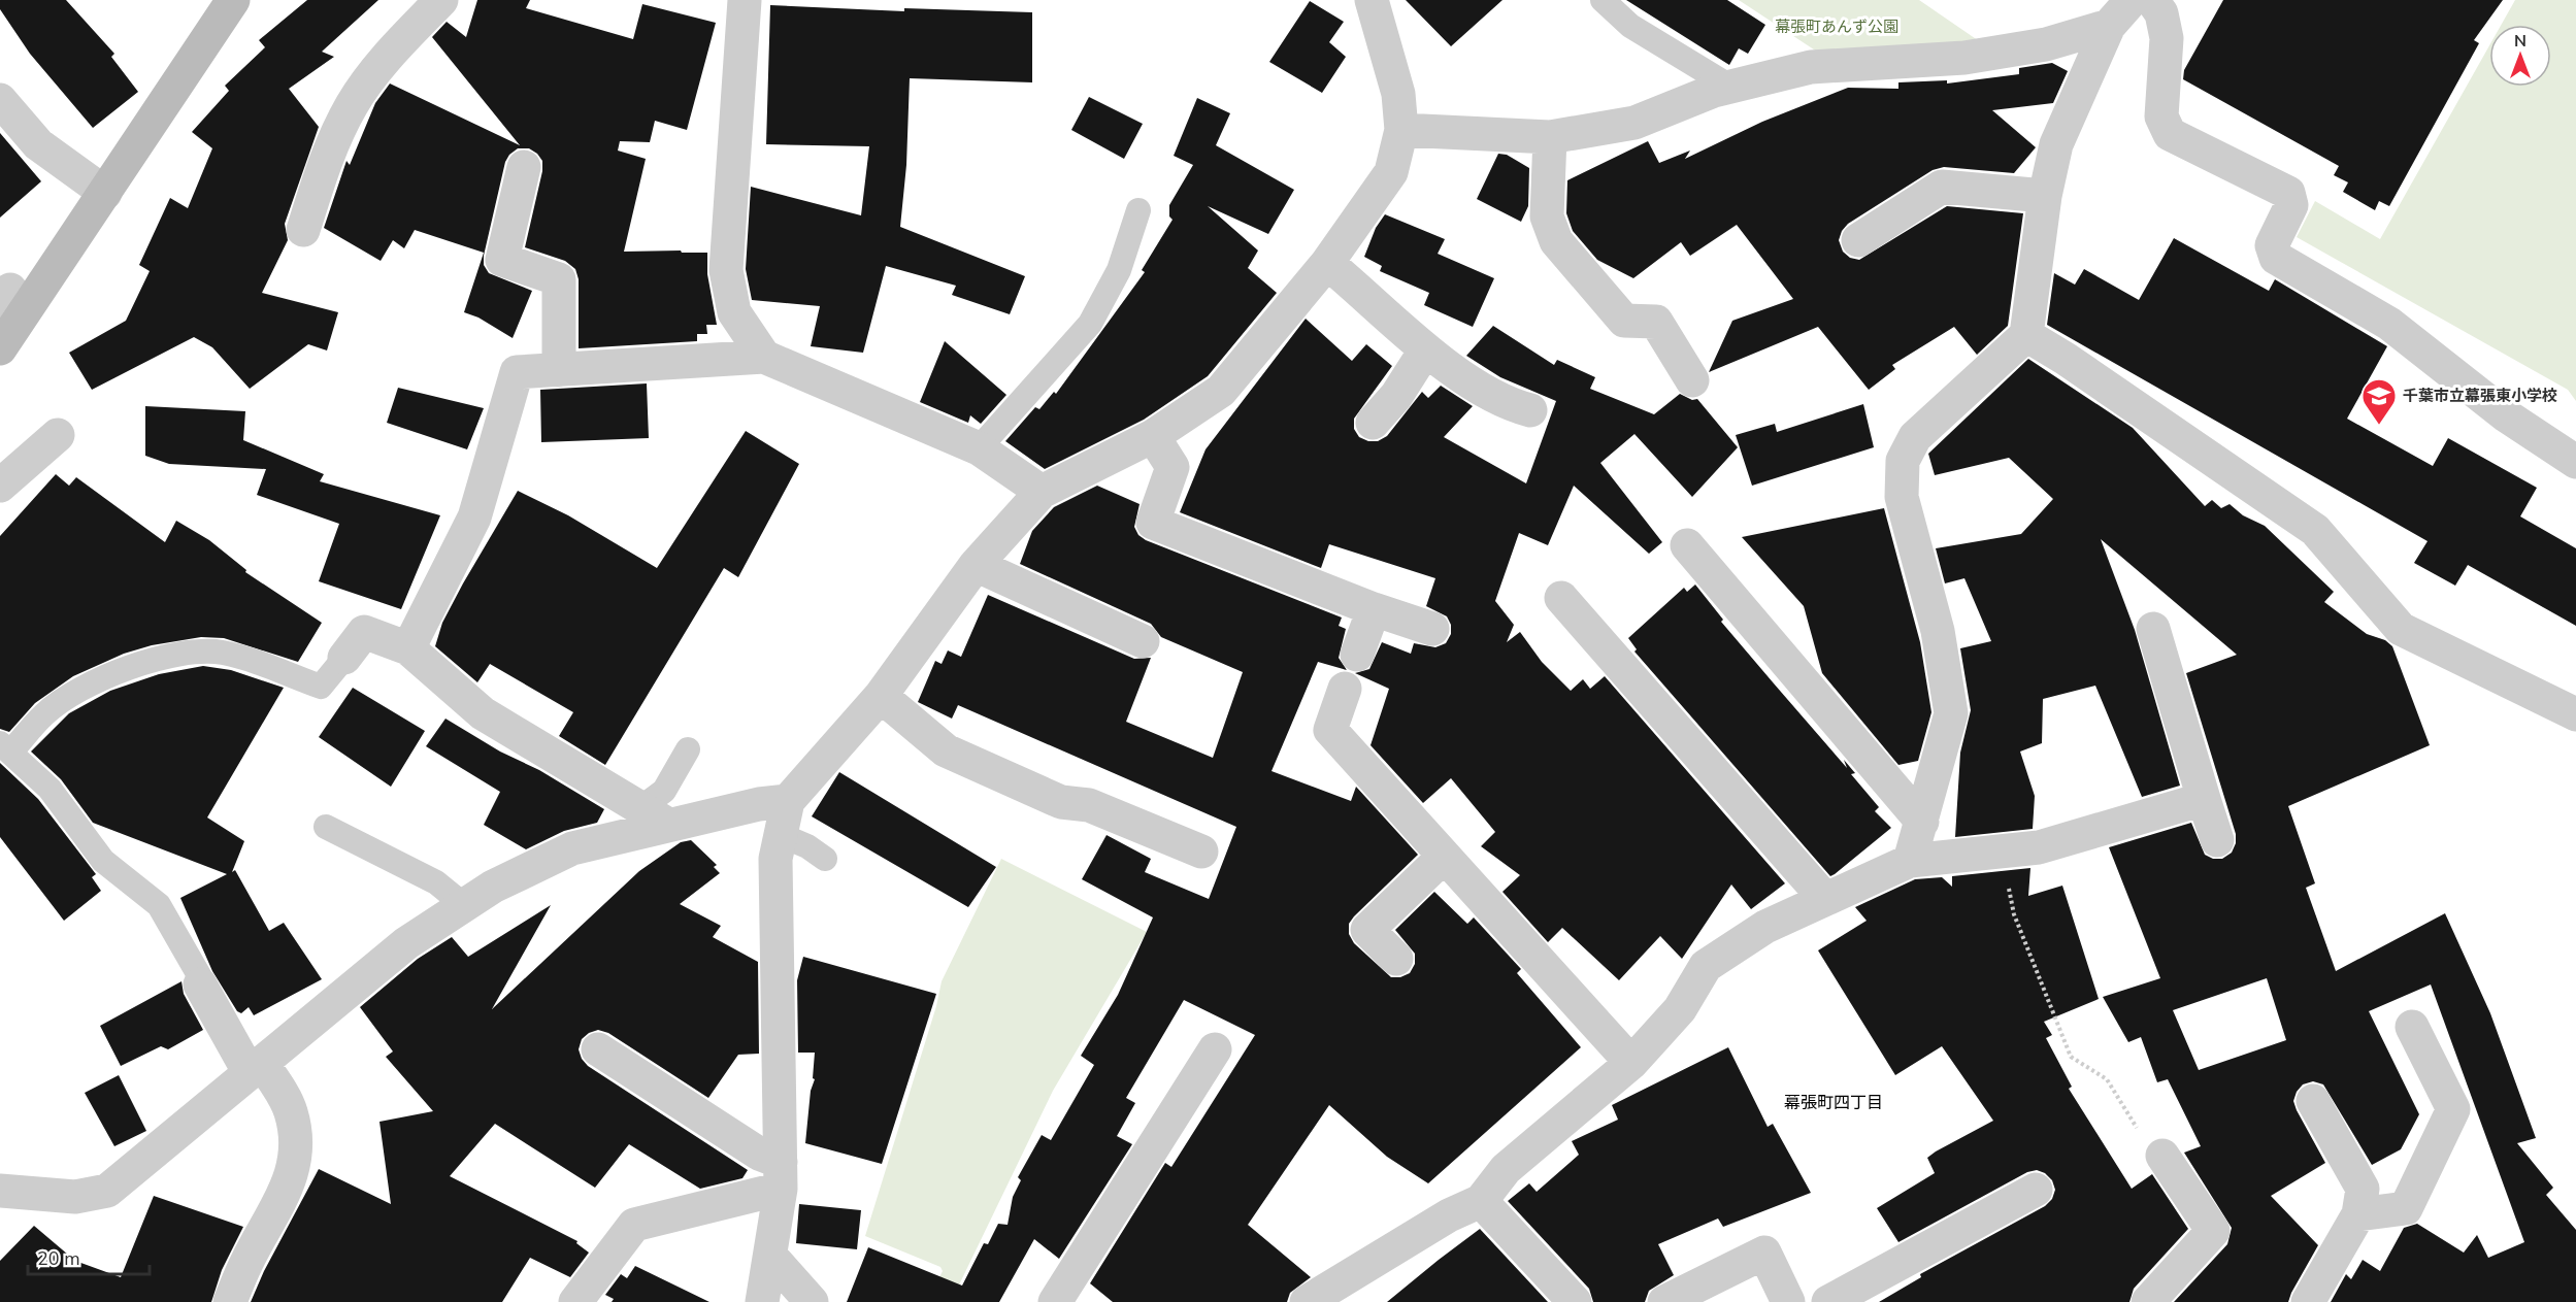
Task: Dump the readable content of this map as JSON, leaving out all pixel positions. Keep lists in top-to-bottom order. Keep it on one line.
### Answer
{"districts":["幕張町四丁目"],"parks":["幕張町あんず公園"],"places":{"school or university":["千葉市立幕張東小学校"]},"scale_bar":"20 m","north":"top"}
